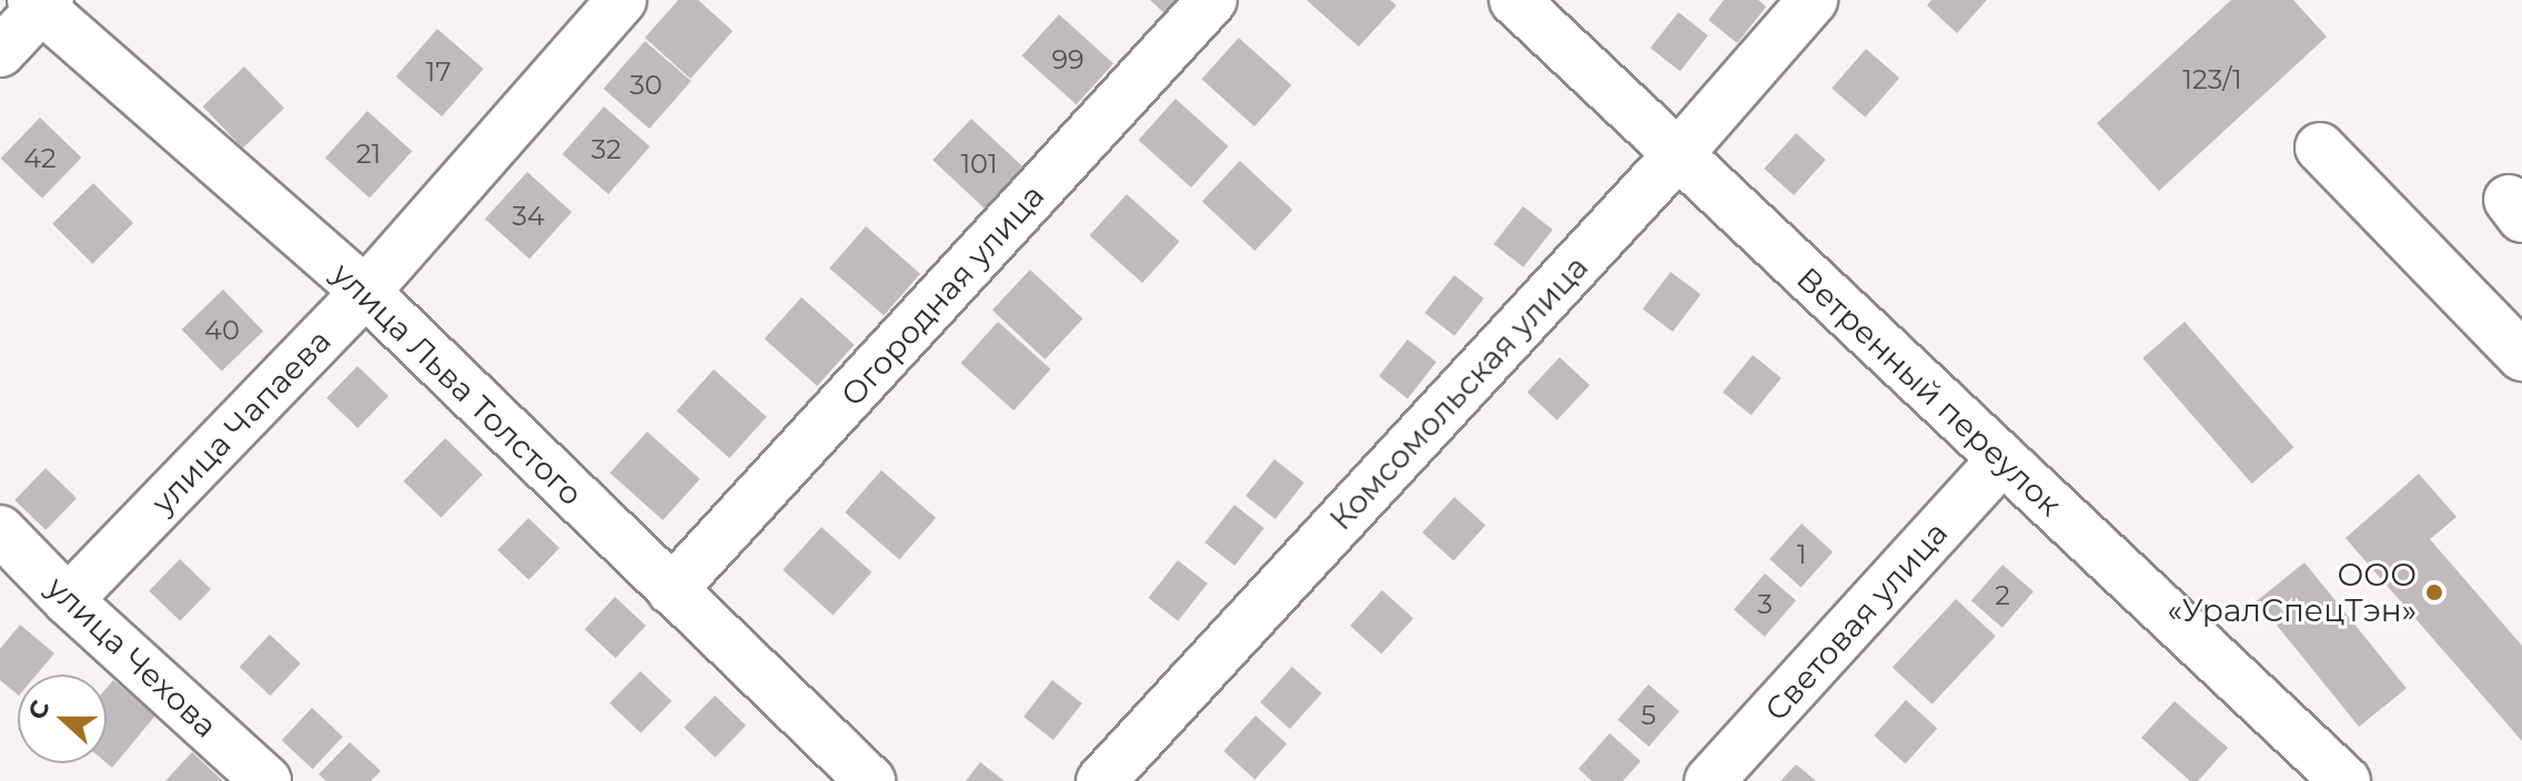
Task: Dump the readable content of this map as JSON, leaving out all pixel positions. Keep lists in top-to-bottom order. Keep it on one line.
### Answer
{"streets":{"street":["Огородная улица","улица Льва Толстого","Ветренный переулок","Комсомольская улица","улица Чапаева","Световая улица","улица Чехова"]},"crossings":[["Огородная улица","улица Льва Толстого"],["улица Льва Толстого","улица Чапаева"],["Ветренный переулок","Комсомольская улица"],["Ветренный переулок","Световая улица"],["улица Чапаева","улица Чехова"]],"places":["ООО «УралСпецТэн»"],"house_numbers":["99","17","123/1","30","32","21","42","101","34","40","1","2","3","5"],"north":"left"}
